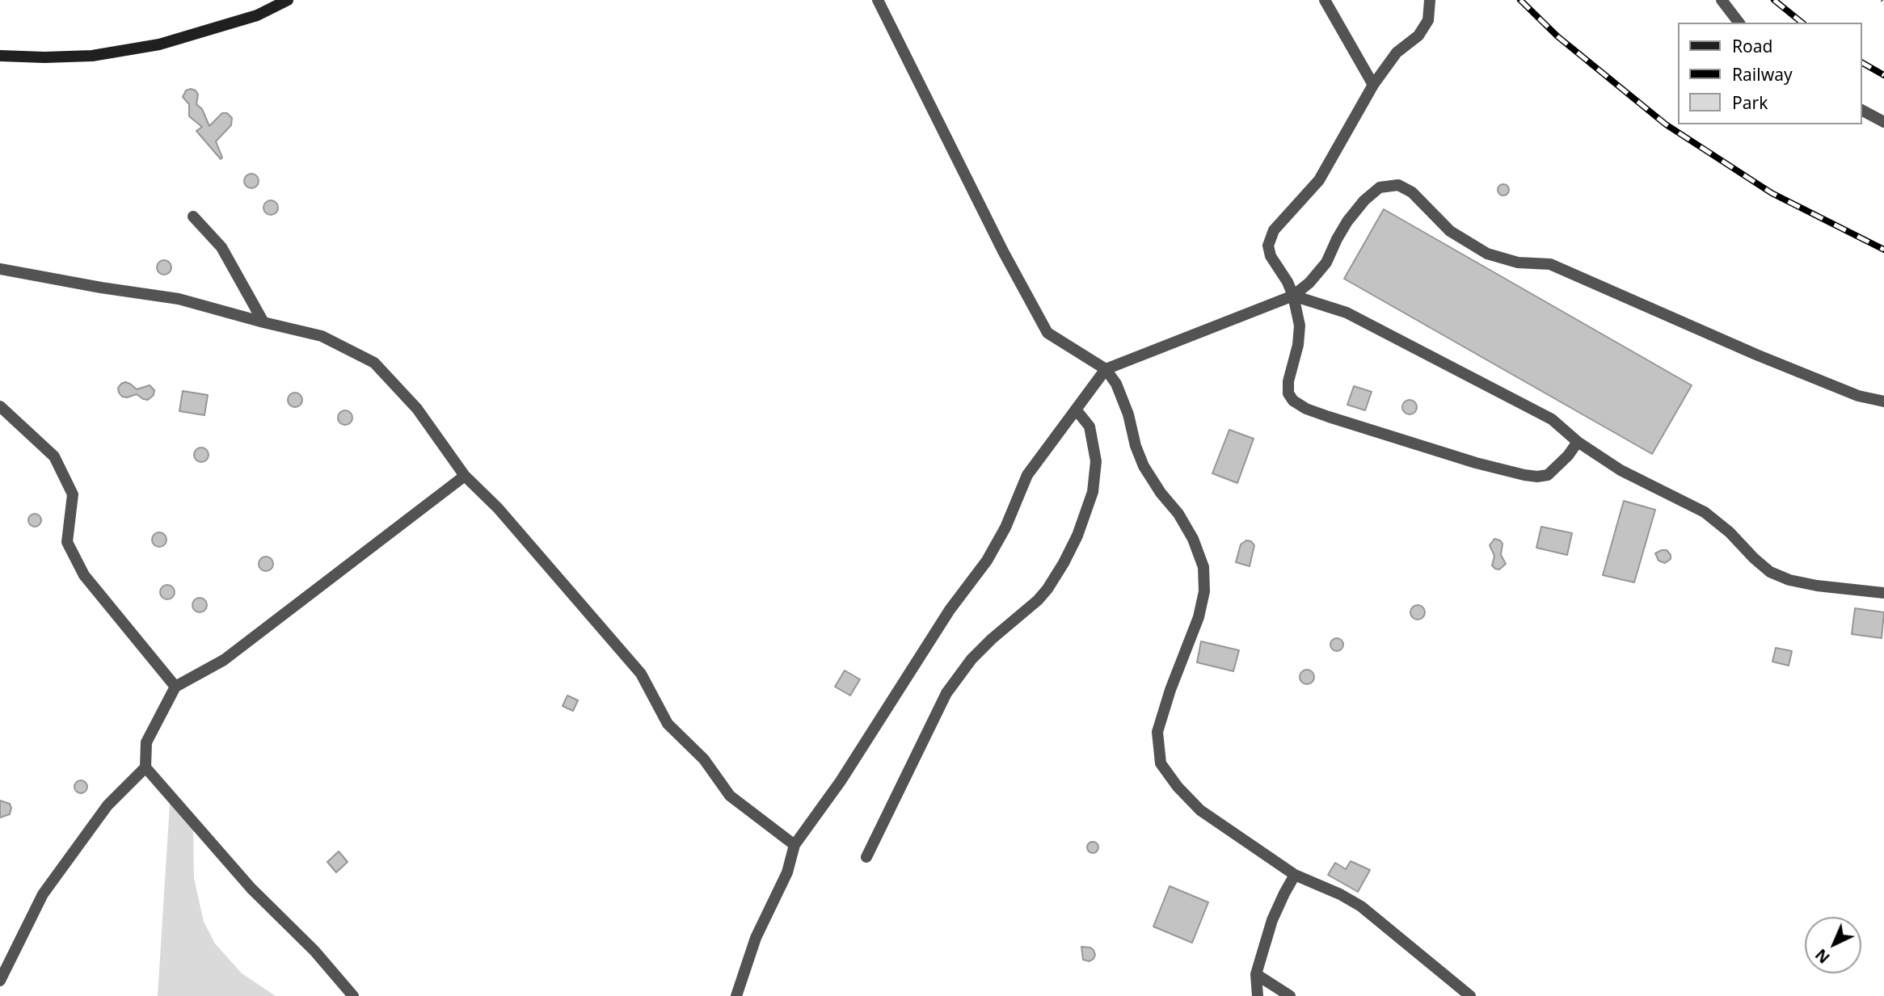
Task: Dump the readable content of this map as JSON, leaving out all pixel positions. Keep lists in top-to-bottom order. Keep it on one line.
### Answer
{"legend":["Road","Railway","Park"],"north":"bottom left"}
